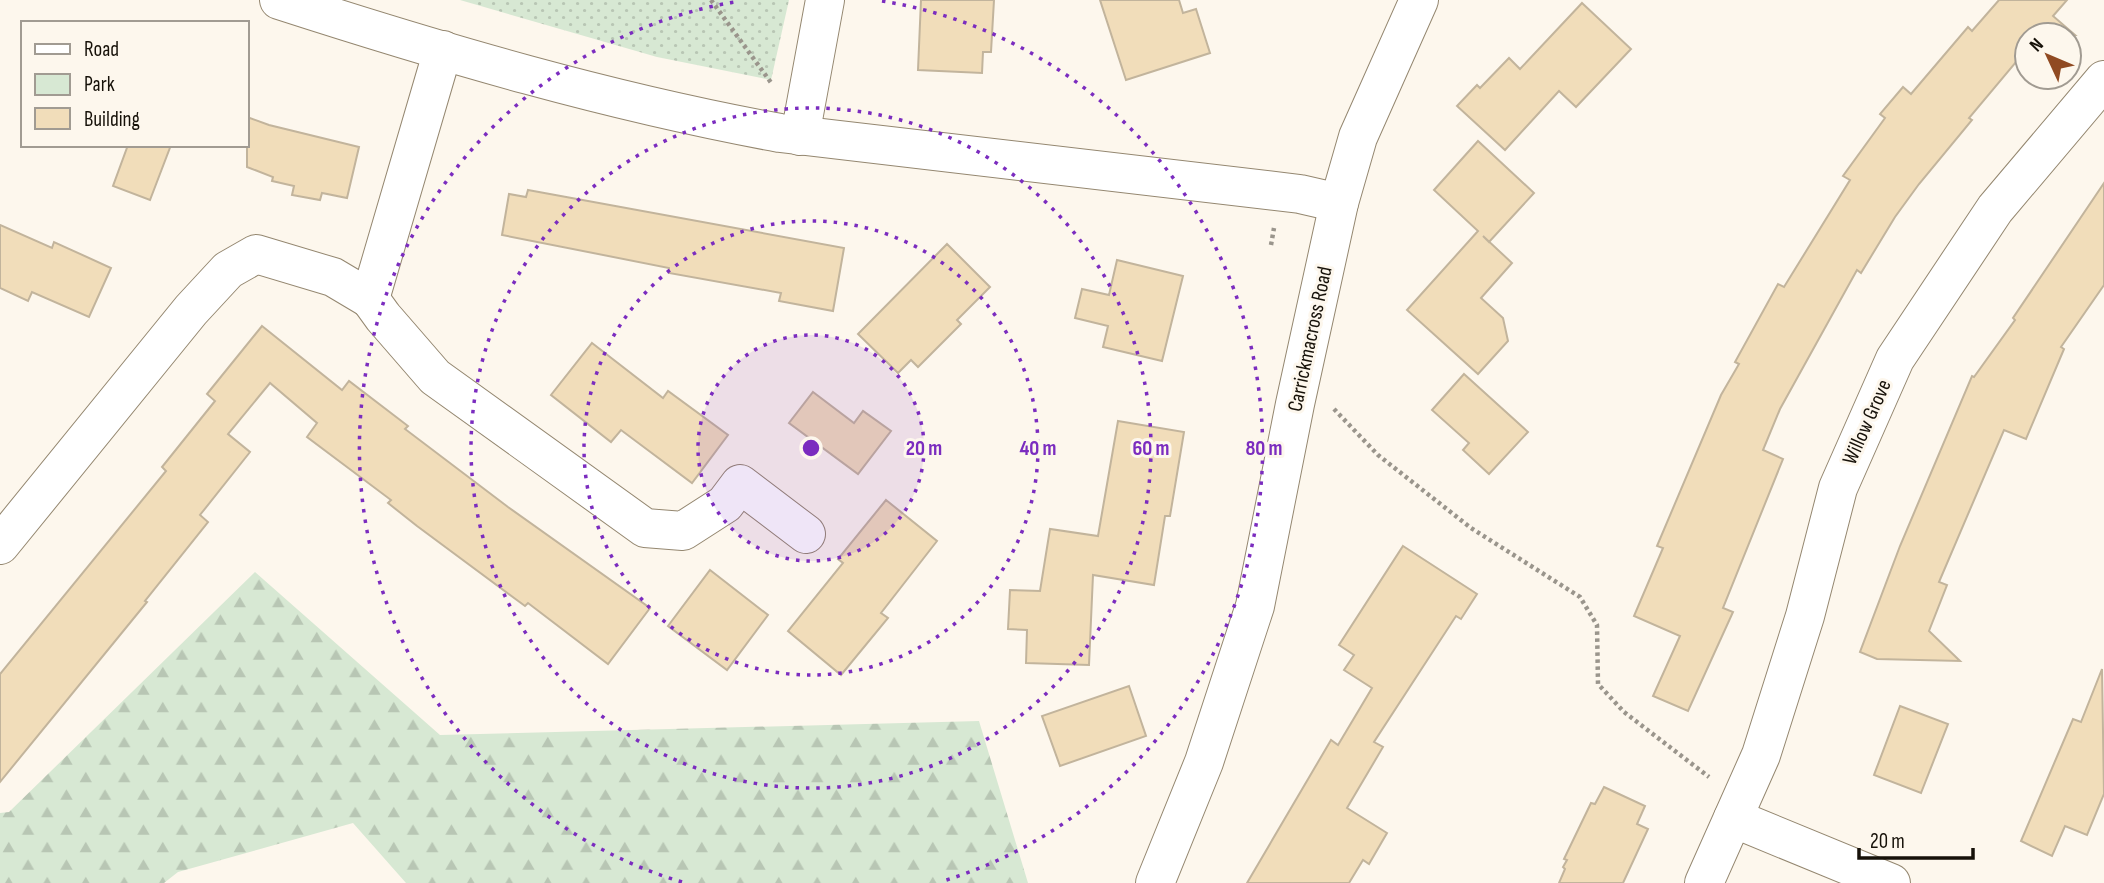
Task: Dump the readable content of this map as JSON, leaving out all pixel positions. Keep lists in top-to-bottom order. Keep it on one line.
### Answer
{"streets":{"street":["Carrickmacross Road","Willow Grove"]},"legend":["Road","Park","Building"],"scale_bar":"20 m","north":"top left","rings":["20 m","40 m","60 m","80 m"]}
